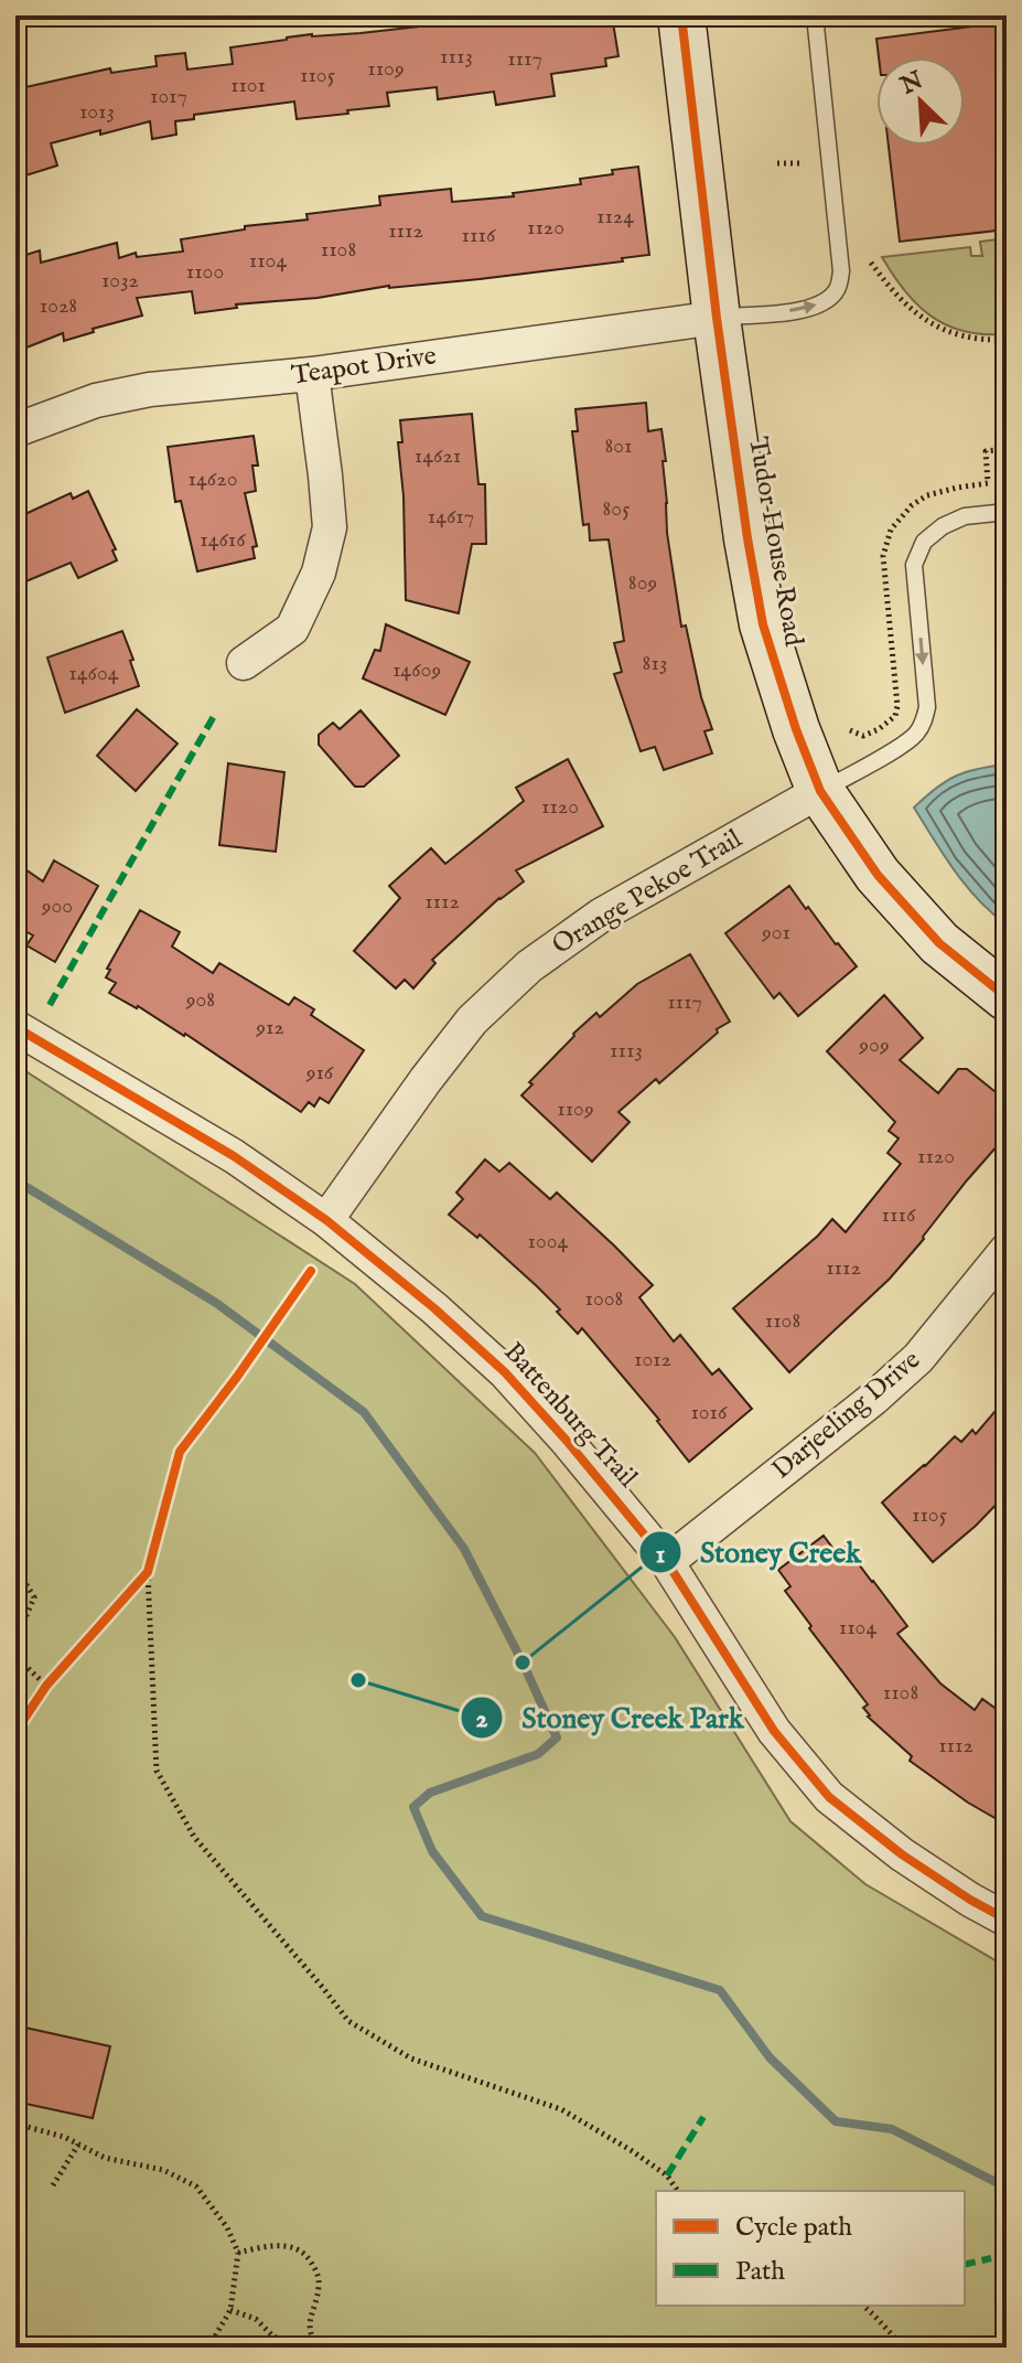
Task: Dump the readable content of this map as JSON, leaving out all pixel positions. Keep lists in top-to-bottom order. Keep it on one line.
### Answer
{"streets":{"street":["Teapot Drive","Tudor House Road","Orange Pekoe Trail","Battenburg Trail","Darjeeling Drive"]},"crossings":[["Teapot Drive","Tudor House Road"],["Tudor House Road","Orange Pekoe Trail"],["Orange Pekoe Trail","Battenburg Trail"],["Battenburg Trail","Darjeeling Drive"]],"places":["Stoney Creek","Stoney Creek Park"],"house_numbers":["1113","1117","1109","1105","1101","1017","1013","1124","1120","1112","1116","1108","1104","1100","1032","1028","801","14621","14620","805","14617","14616","809","813","14609","14604","1120","1112","900","901","908","1117","912","909","1113","916","1109","1120","1116","1004","1112","1008","1108","1012","1016","1105","1104","1108","1112"],"legend":["Cycle path","Path"],"north":"top left"}
